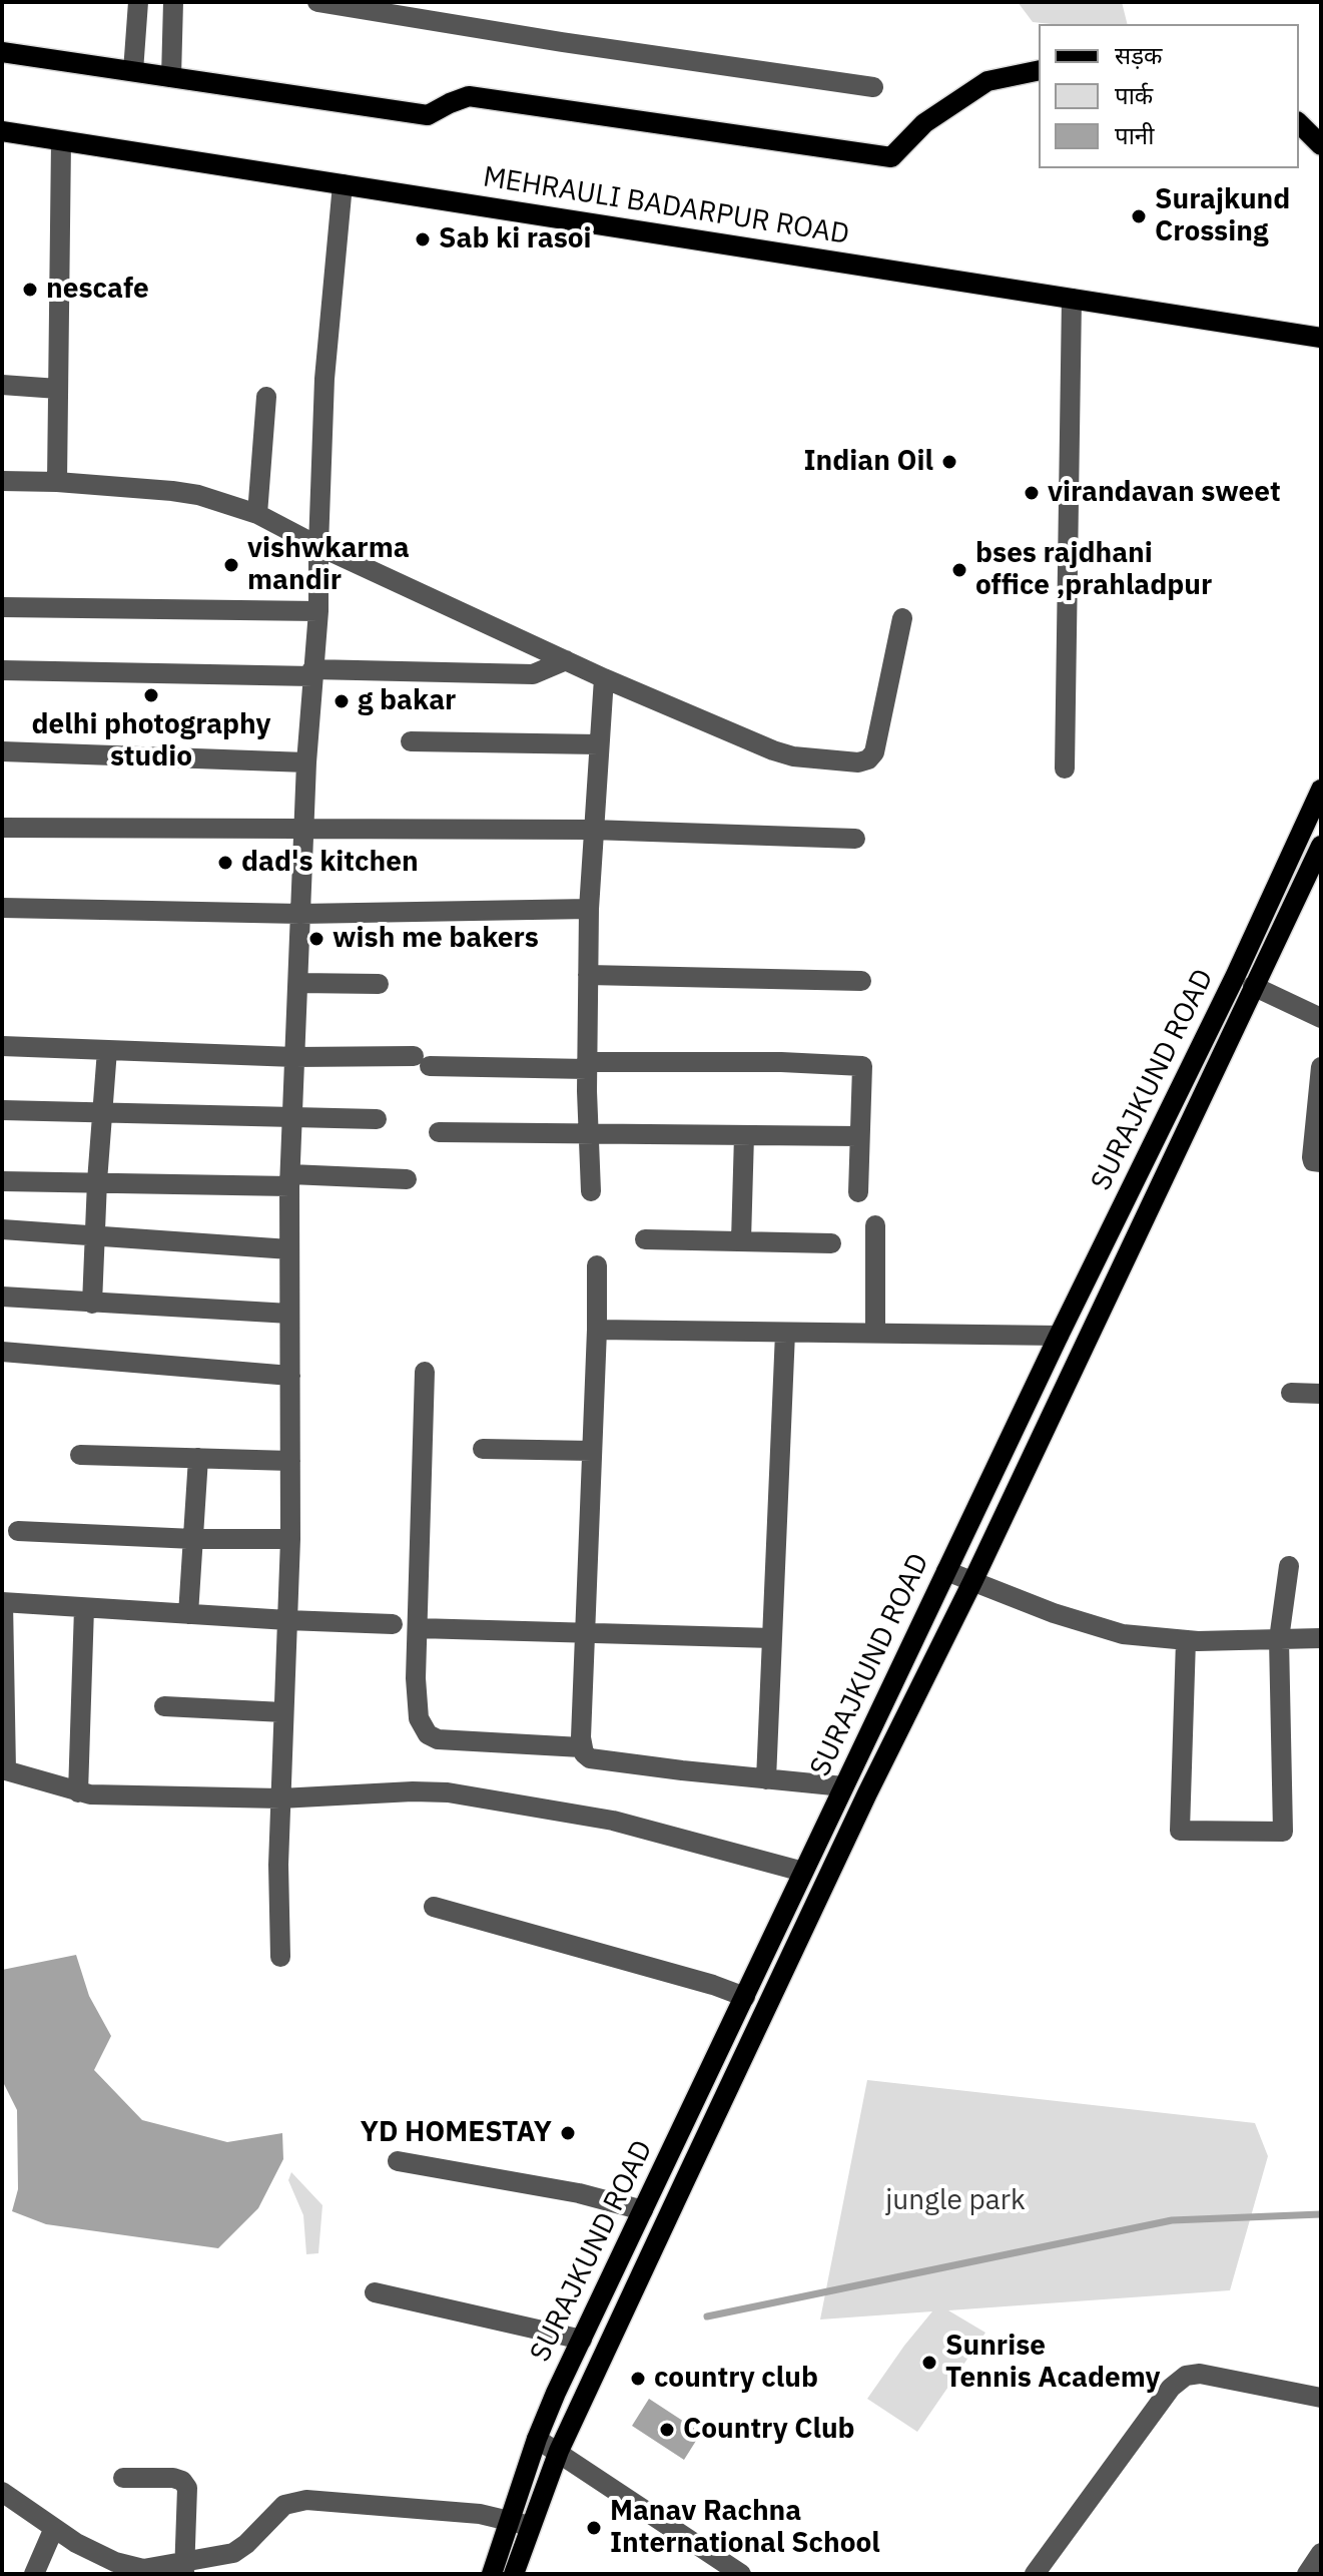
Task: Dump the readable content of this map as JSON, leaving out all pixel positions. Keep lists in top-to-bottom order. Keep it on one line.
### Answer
{"streets":{"main road":["MEHRAULI BADARPUR ROAD","SURAJKUND ROAD"]},"parks":["jungle park"],"places":["Surajkund Crossing","Sab ki rasoi","nescafe","Indian Oil","virandavan sweet","vishwkarma mandir","bses rajdhani office ,prahladpur","delhi photography studio","g bakar","dad's kitchen","wish me bakers","YD HOMESTAY","Sunrise Tennis Academy","country club","Country Club","Manav Rachna International School"],"legend":["सड़क","पार्क","पानी"]}
